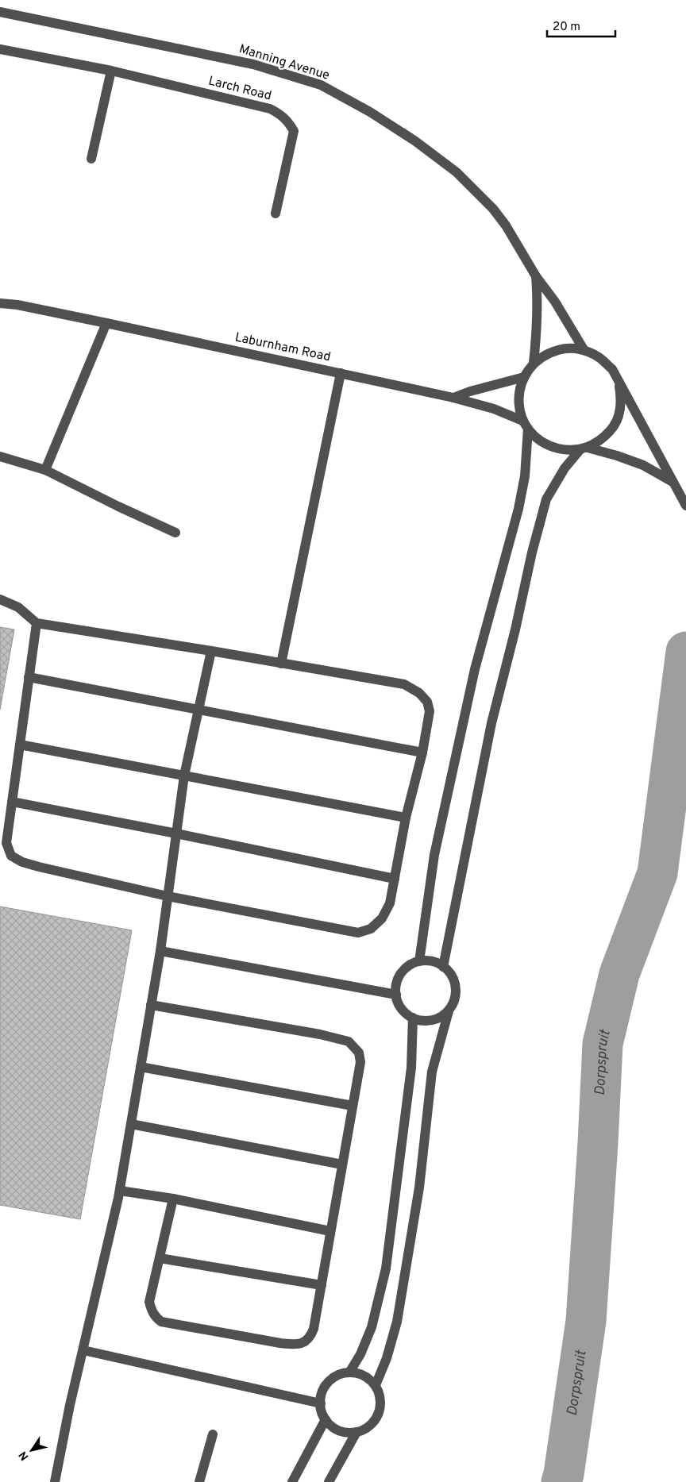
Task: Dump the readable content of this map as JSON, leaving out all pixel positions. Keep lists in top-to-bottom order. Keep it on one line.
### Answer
{"streets":{"street":["Manning Avenue","Larch Road","Laburnham Road"]},"crossings":[["Manning Avenue","Laburnham Road"]],"water":["Dorpspruit"],"scale_bar":"20 m","north":"bottom left"}
